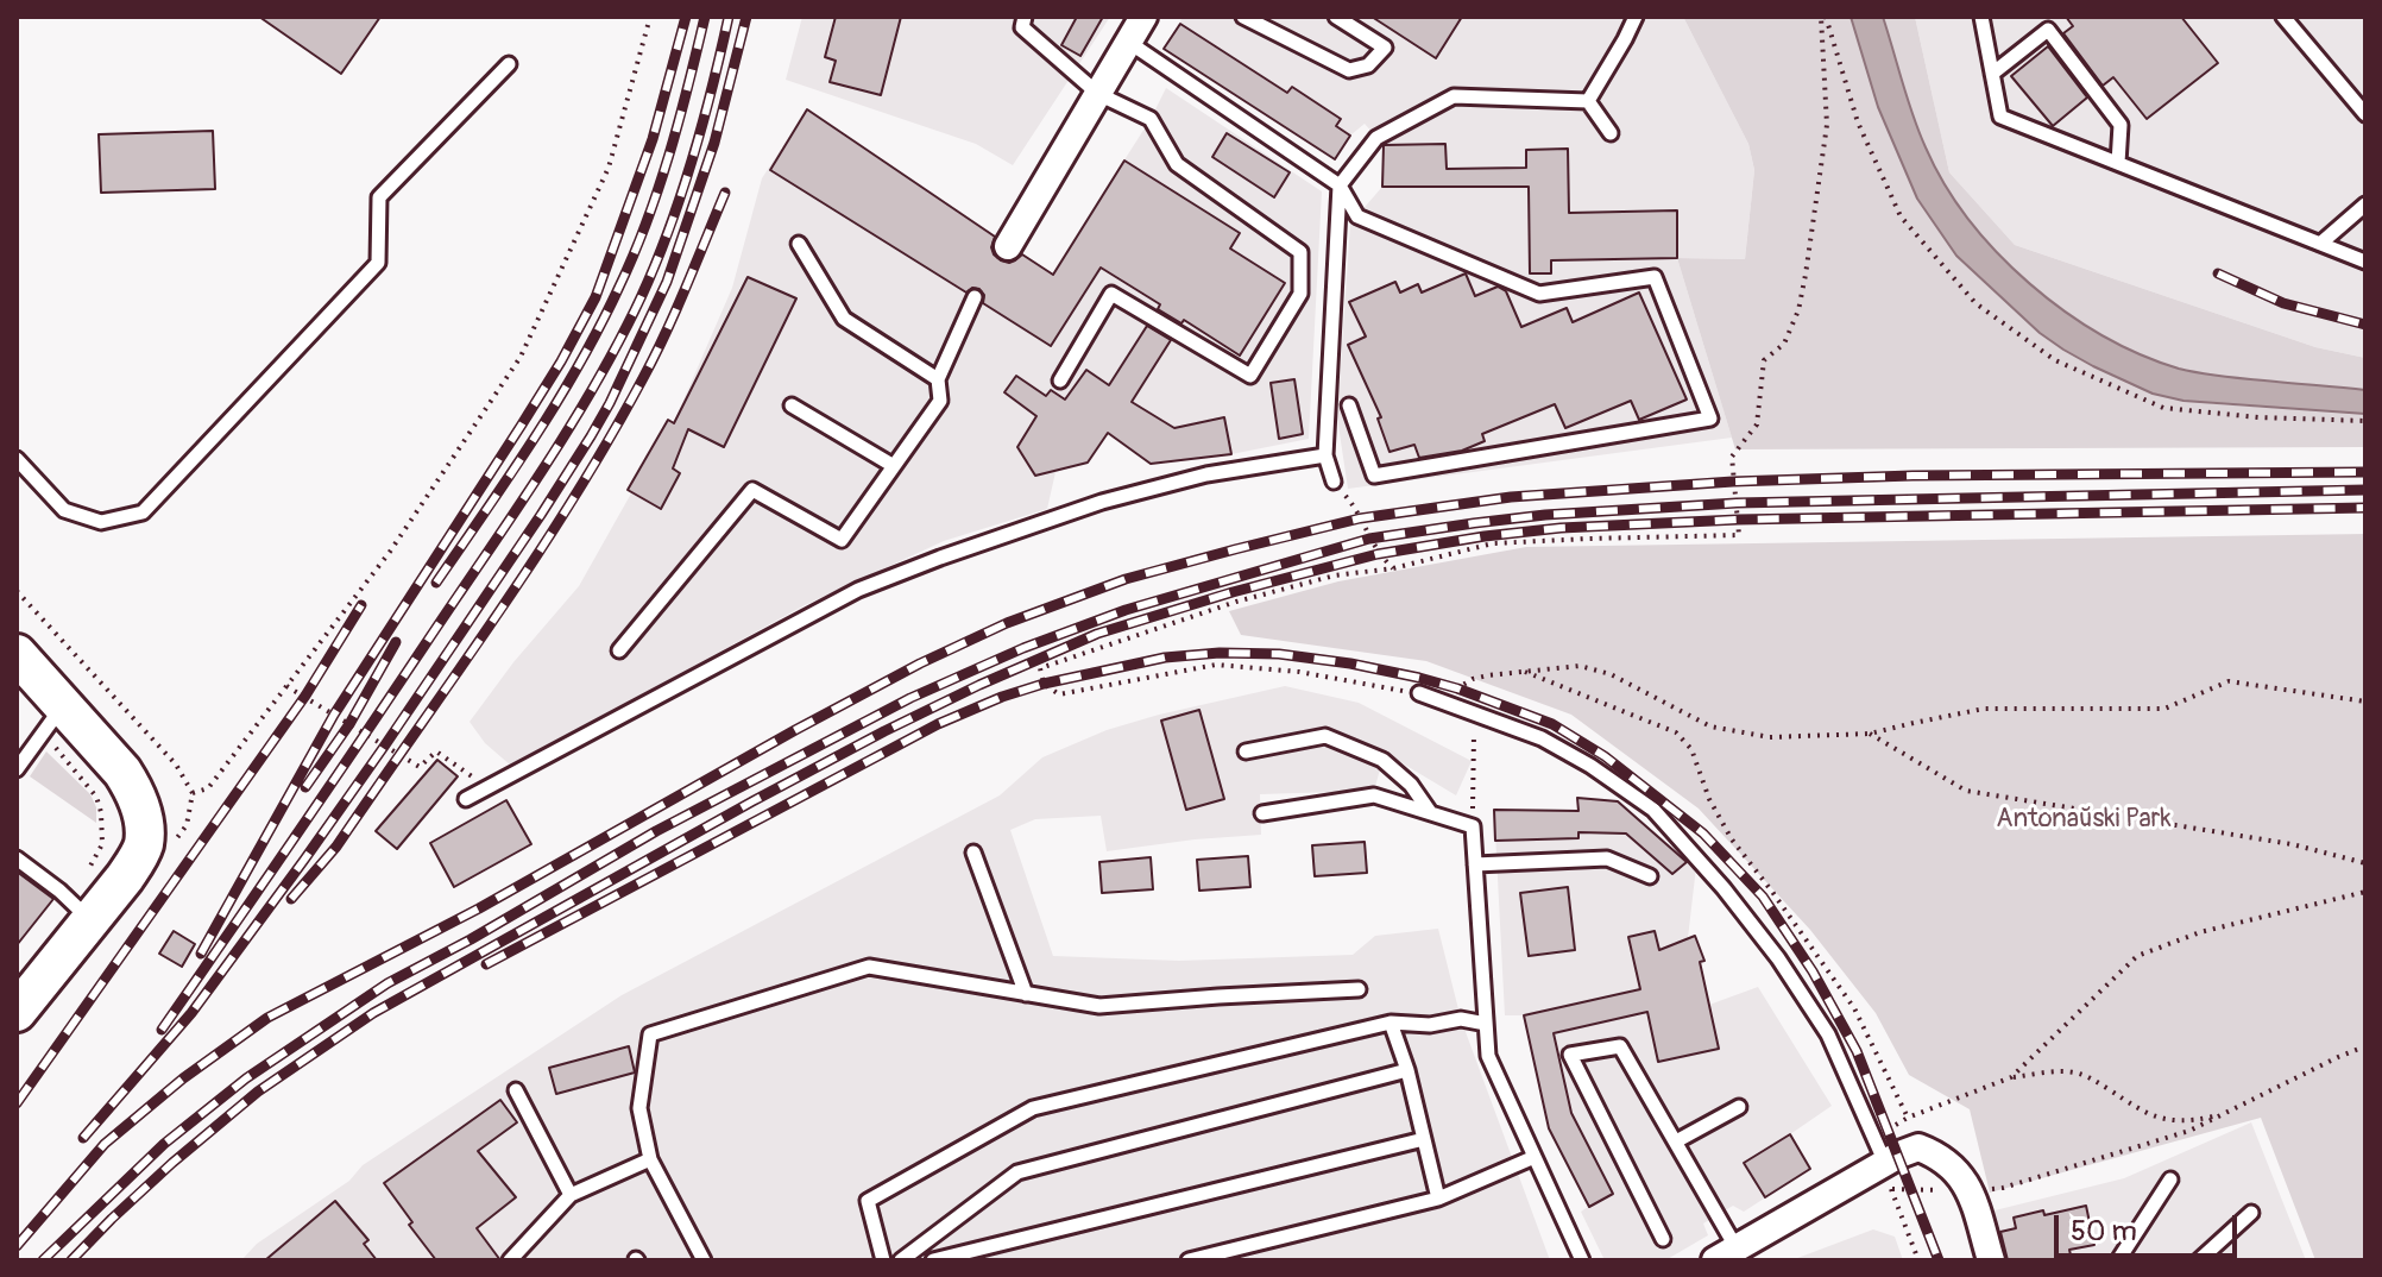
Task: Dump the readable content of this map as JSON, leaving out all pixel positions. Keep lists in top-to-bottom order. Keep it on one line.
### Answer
{"parks":["Antonaŭski Park"],"scale_bar":"50 m"}
